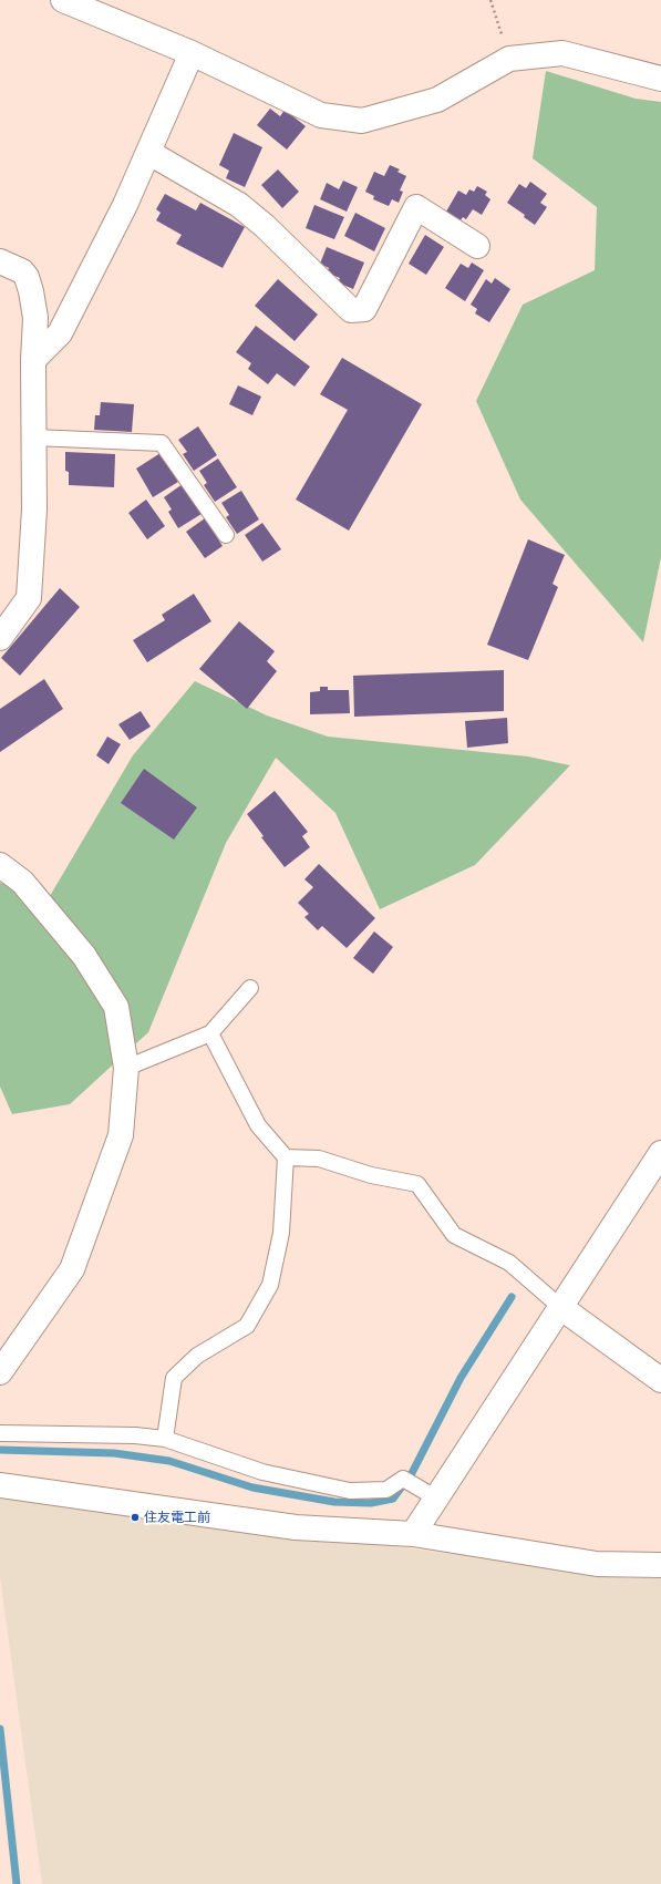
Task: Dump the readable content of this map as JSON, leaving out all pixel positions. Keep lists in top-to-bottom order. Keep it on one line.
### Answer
{"places":["住友電工前"]}
